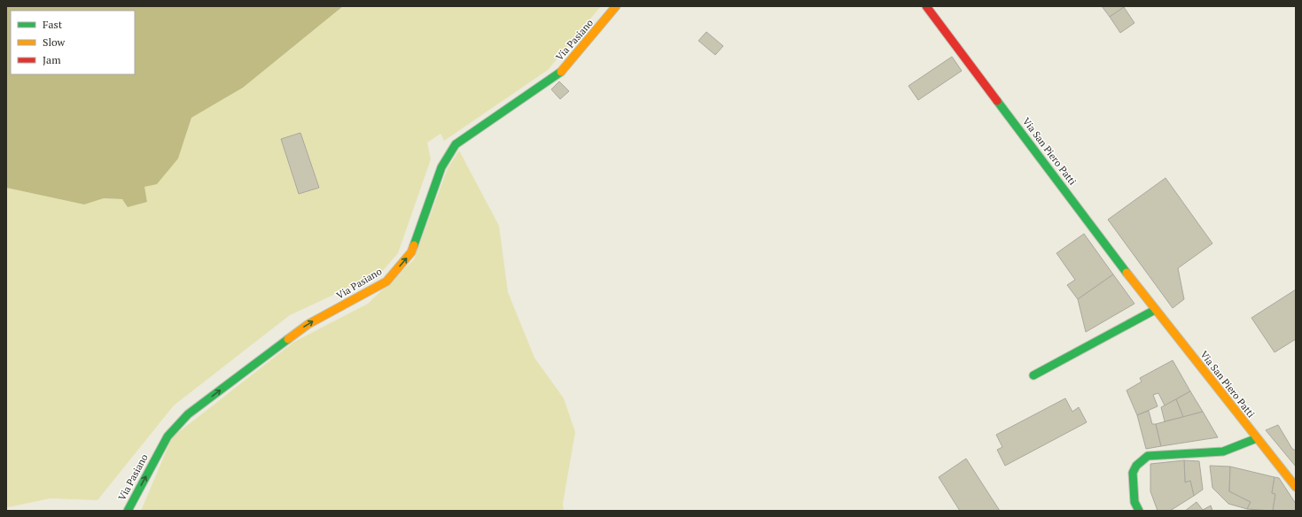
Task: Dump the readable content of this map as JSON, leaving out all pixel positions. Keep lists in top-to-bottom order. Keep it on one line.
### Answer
{"streets":{"street":["Via Pasiano","Via San Piero Patti"]},"one_way":["Via Pasiano"],"legend":["Fast","Slow","Jam"]}
